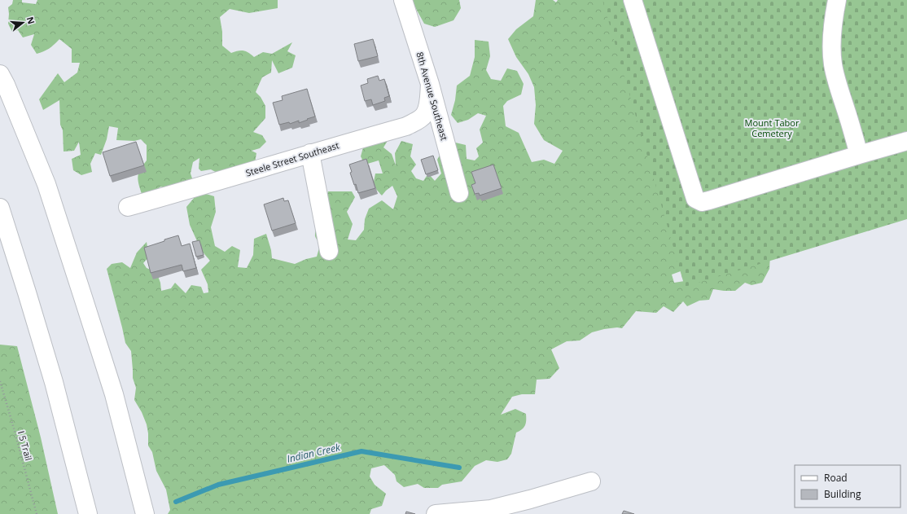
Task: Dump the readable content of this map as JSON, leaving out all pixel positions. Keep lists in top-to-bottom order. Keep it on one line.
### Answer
{"streets":{"main road":["8th Avenue Southeast","Steele Street Southeast"],"path":["I 5 Trail"]},"crossings":[["8th Avenue Southeast","Steele Street Southeast"]],"water":["Indian Creek"],"parks":["Mount Tabor Cemetery"],"legend":["Road","Building"],"north":"right"}
